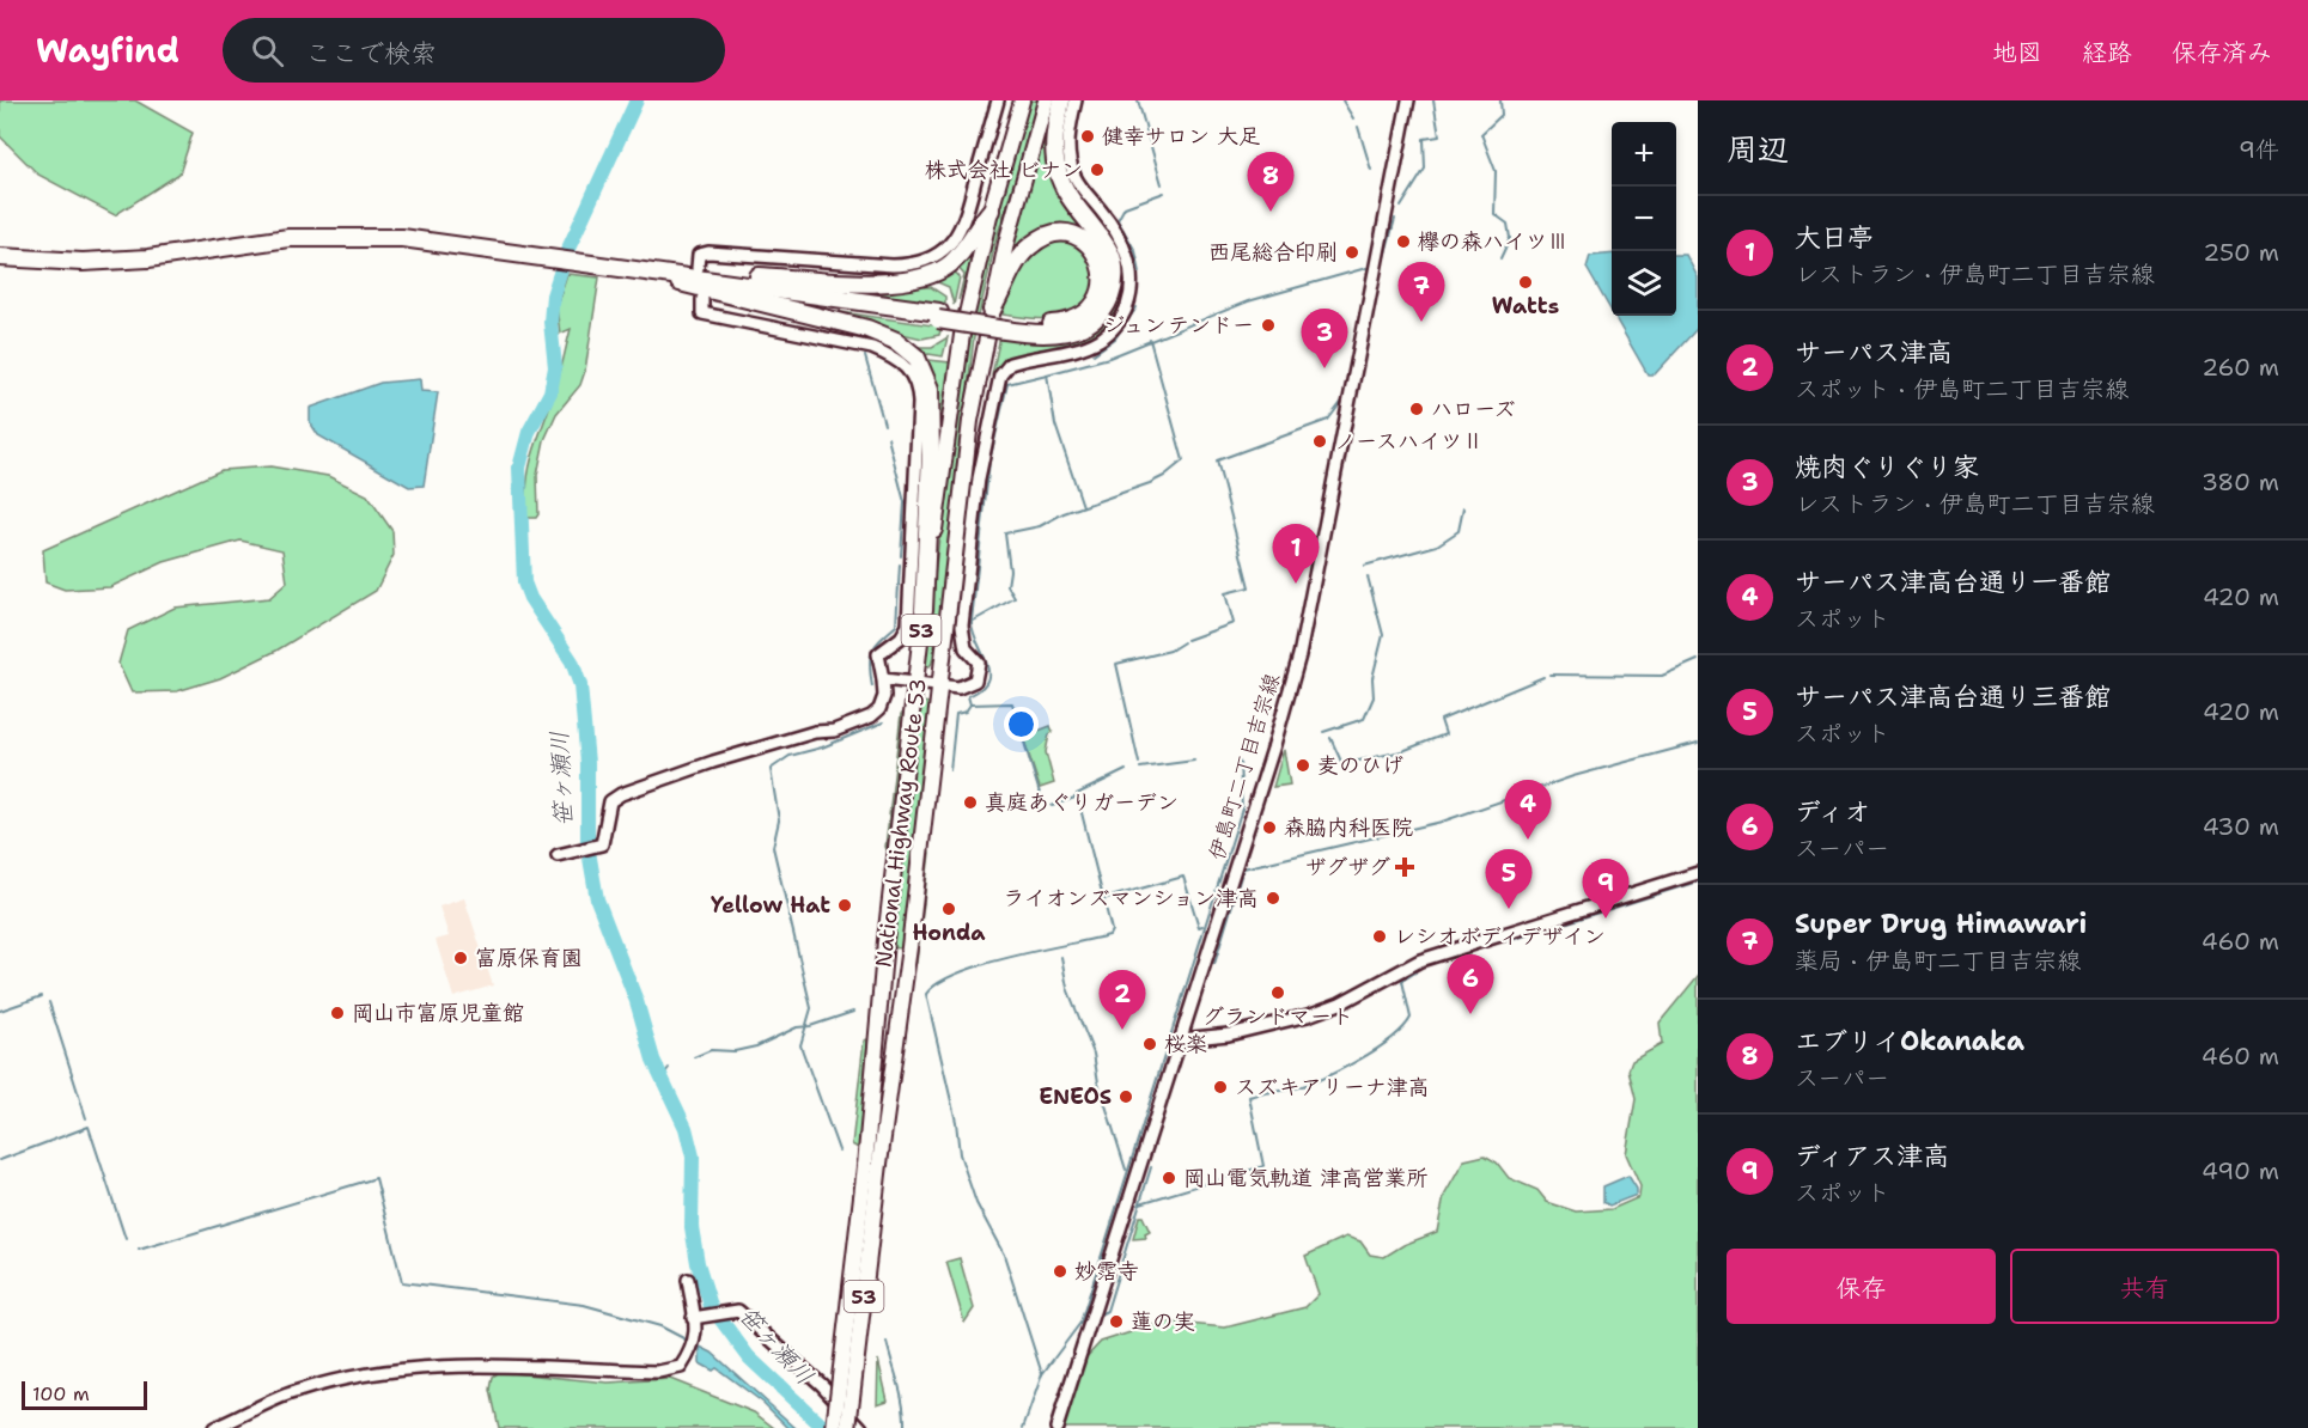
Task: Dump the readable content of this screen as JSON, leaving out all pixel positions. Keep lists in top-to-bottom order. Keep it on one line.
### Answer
{"streets":{"highway":["53","National Highway Route 53"],"street":["伊島町二丁目吉宗線"]},"water":["笹ヶ瀬川"],"places":{"other":["健幸サロン 大足","株式会社 ビナン","欅の森ハイツⅢ","西尾総合印刷","Watts","ジュンテンドー","ハローズ","ノースハイツⅡ","麦のひげ","真庭あぐりガーデン","森脇内科医院","ライオンズマンション津高","Yellow Hat","Honda","レシオボディデザイン","富原保育園","グランドマート","岡山市富原児童館","桜楽","スズキアリーナ津高","ENEOS","岡山電気軌道 津高営業所","妙霑寺","蓮の実"],"health":["ザグザグ"]},"scale_bar":"100 m","page":{"header":"Wayfind","search":"ここで検索","nav":["地図","経路","保存済み"],"heading":["周辺","9件"],"map_buttons":["+","−"],"pins":["8","7","3","1","4","5","9","6","2"],"list":[{"mark":"1","name":"大日亭","note":"レストラン · 伊島町二丁目吉宗線","value":"250 m"},{"mark":"2","name":"サーパス津高","note":"スポット · 伊島町二丁目吉宗線","value":"260 m"},{"mark":"3","name":"焼肉ぐりぐり家","note":"レストラン · 伊島町二丁目吉宗線","value":"380 m"},{"mark":"4","name":"サーパス津高台通り一番館","note":"スポット","value":"420 m"},{"mark":"5","name":"サーパス津高台通り三番館","note":"スポット","value":"420 m"},{"mark":"6","name":"ディオ","note":"スーパー","value":"430 m"},{"mark":"7","name":"Super Drug Himawari","note":"薬局 · 伊島町二丁目吉宗線","value":"460 m"},{"mark":"8","name":"エブリイOkanaka","note":"スーパー","value":"460 m"},{"mark":"9","name":"ディアス津高","note":"スポット","value":"490 m"}],"buttons":["保存","共有"],"scale":"100 m"}}
